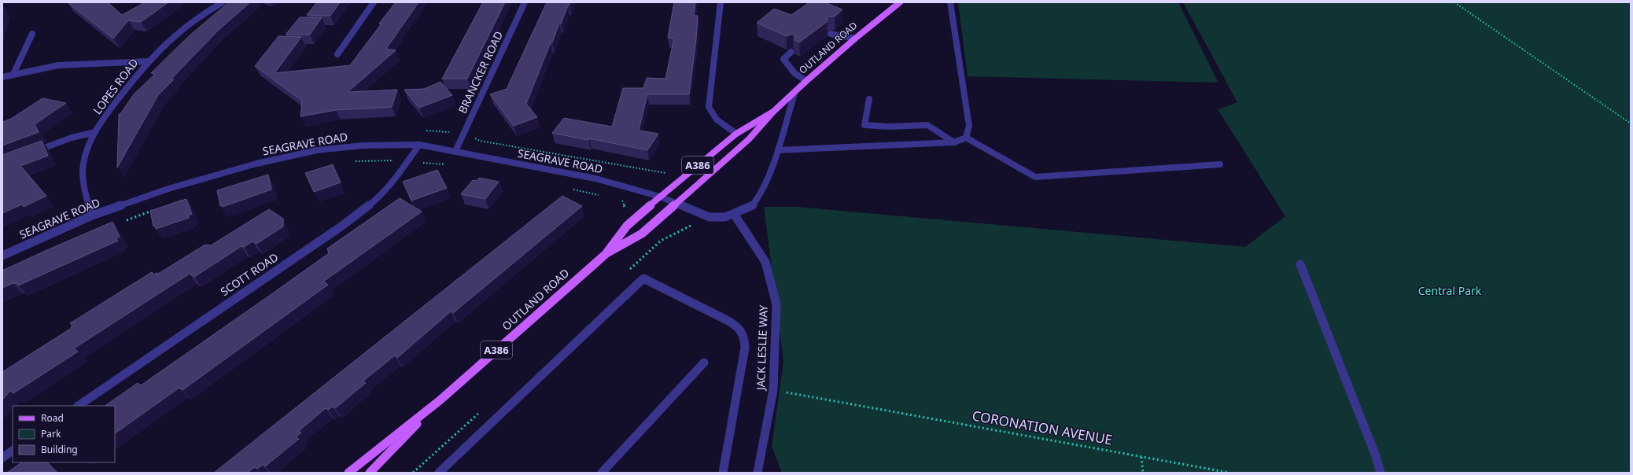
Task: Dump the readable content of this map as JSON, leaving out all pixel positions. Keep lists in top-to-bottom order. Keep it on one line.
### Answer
{"streets":{"main road":["OUTLAND ROAD","A386"],"street":["BRANCKER ROAD","LOPES ROAD","SEAGRAVE ROAD","SCOTT ROAD","JACK LESLIE WAY"],"path":["CORONATION AVENUE"]},"crossings":[["OUTLAND ROAD","SEAGRAVE ROAD"],["BRANCKER ROAD","SEAGRAVE ROAD"],["LOPES ROAD","SEAGRAVE ROAD"],["SEAGRAVE ROAD","SCOTT ROAD"],["SEAGRAVE ROAD","JACK LESLIE WAY"],["JACK LESLIE WAY","CORONATION AVENUE"]],"parks":["Central Park"],"legend":["Road","Park","Building"]}
